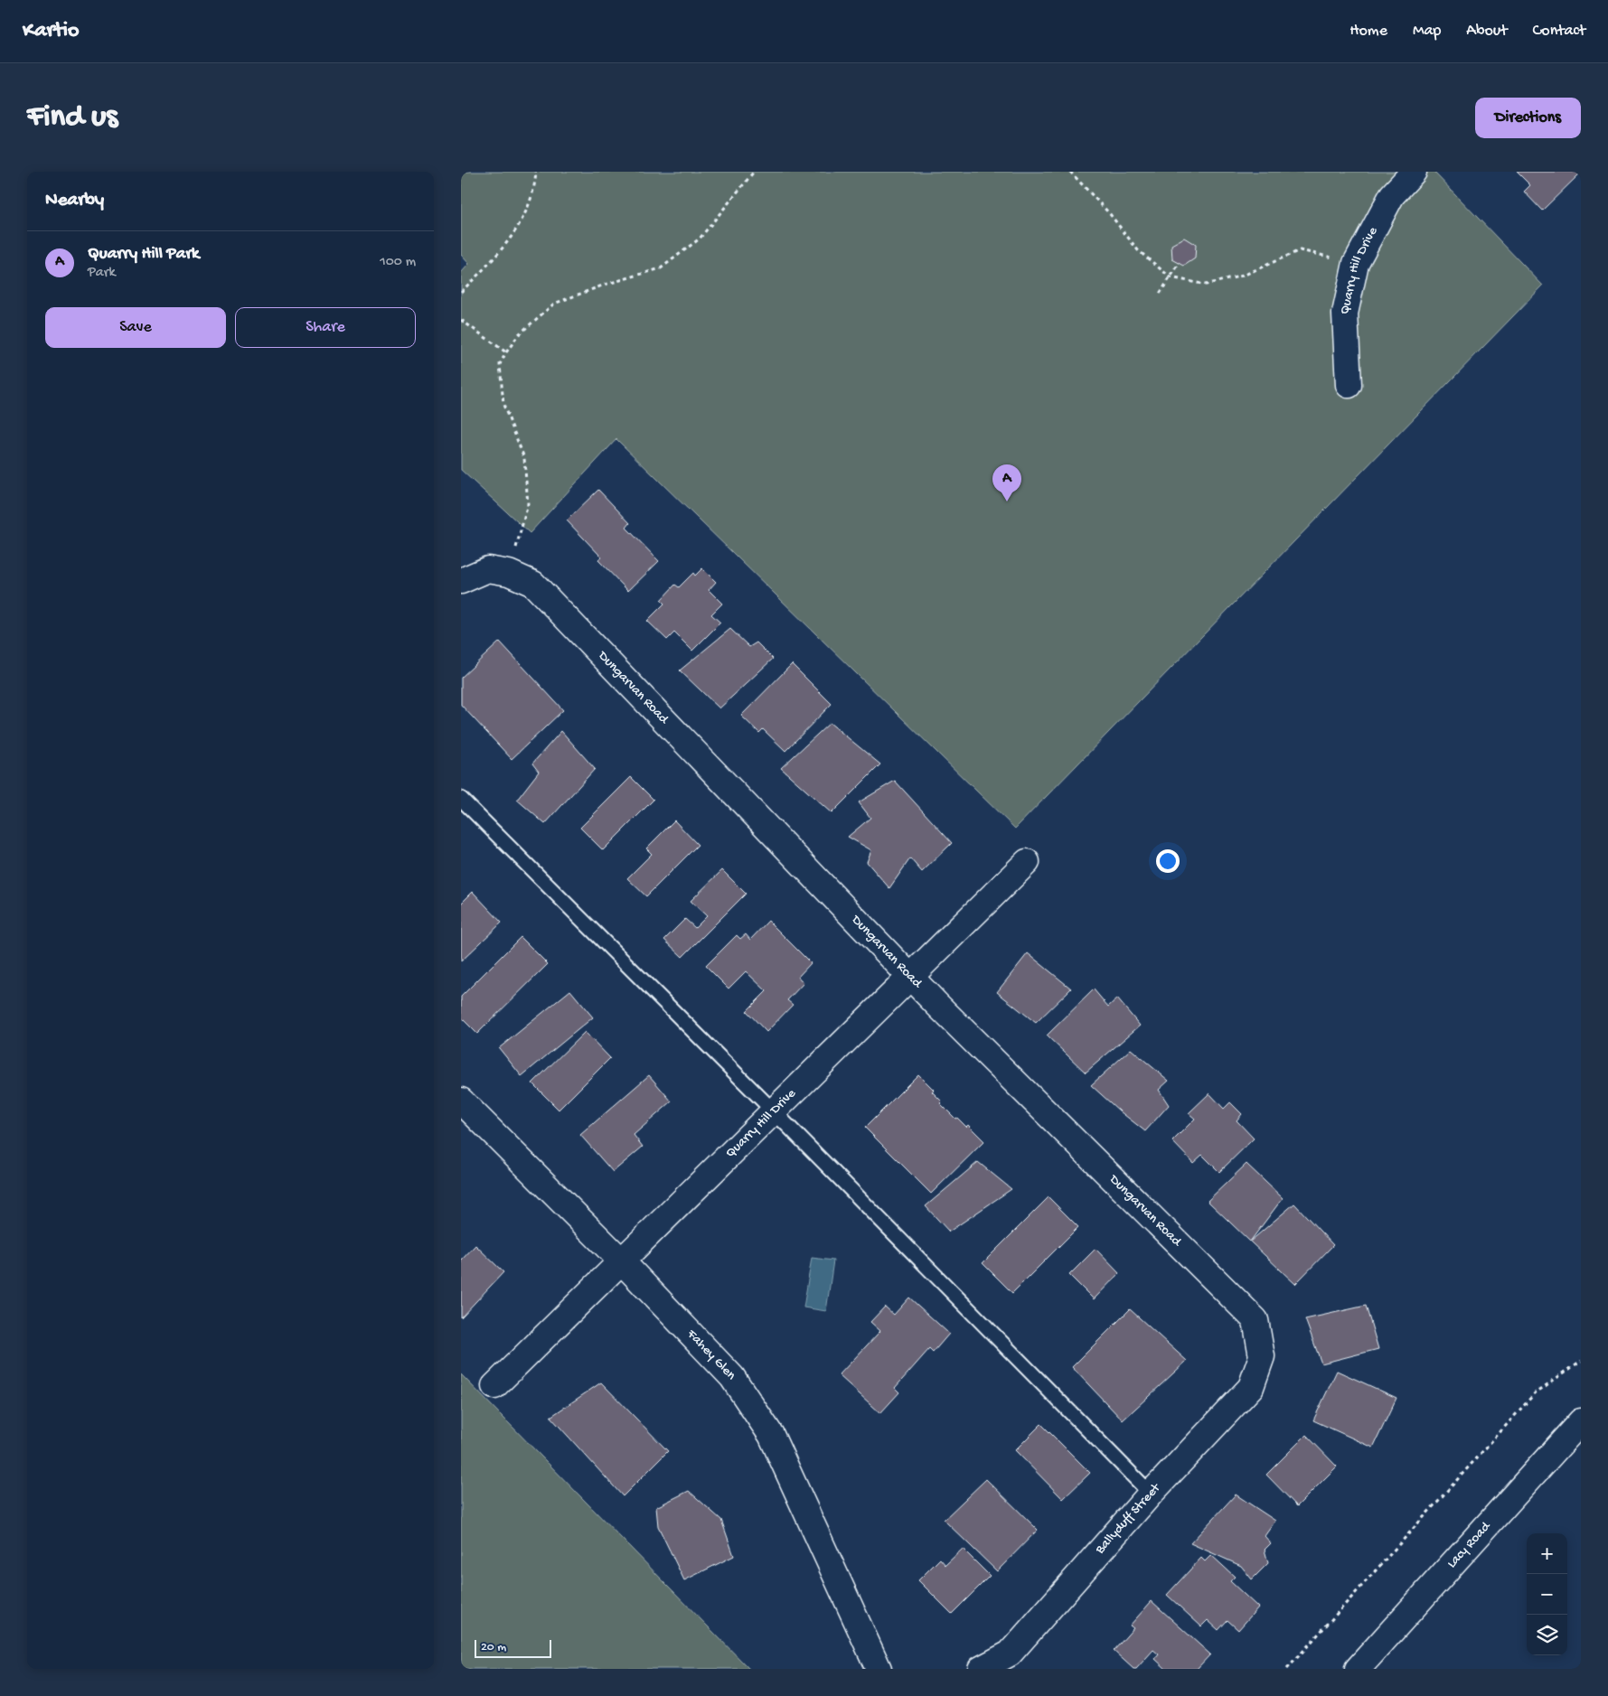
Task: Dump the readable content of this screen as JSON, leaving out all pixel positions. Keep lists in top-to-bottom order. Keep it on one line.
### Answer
{"streets":{"street":["Quarry Hill Drive","Dungarvan Road","Fahey Glen","Ballyduff Street","Lacy Road"]},"crossings":[["Quarry Hill Drive","Dungarvan Road"],["Quarry Hill Drive","Fahey Glen"],["Dungarvan Road","Ballyduff Street"]],"scale_bar":"20 m","page":{"header":"Kartio","nav":["Home","Map","About","Contact"],"buttons":["Directions",["Save","Share"]],"title":"Find us","heading":"Nearby","list":[{"mark":"A","name":"Quarry Hill Park","note":"Park","value":"100 m"}],"pins":"A","map_buttons":["+","−"],"scale":"20 m"}}
